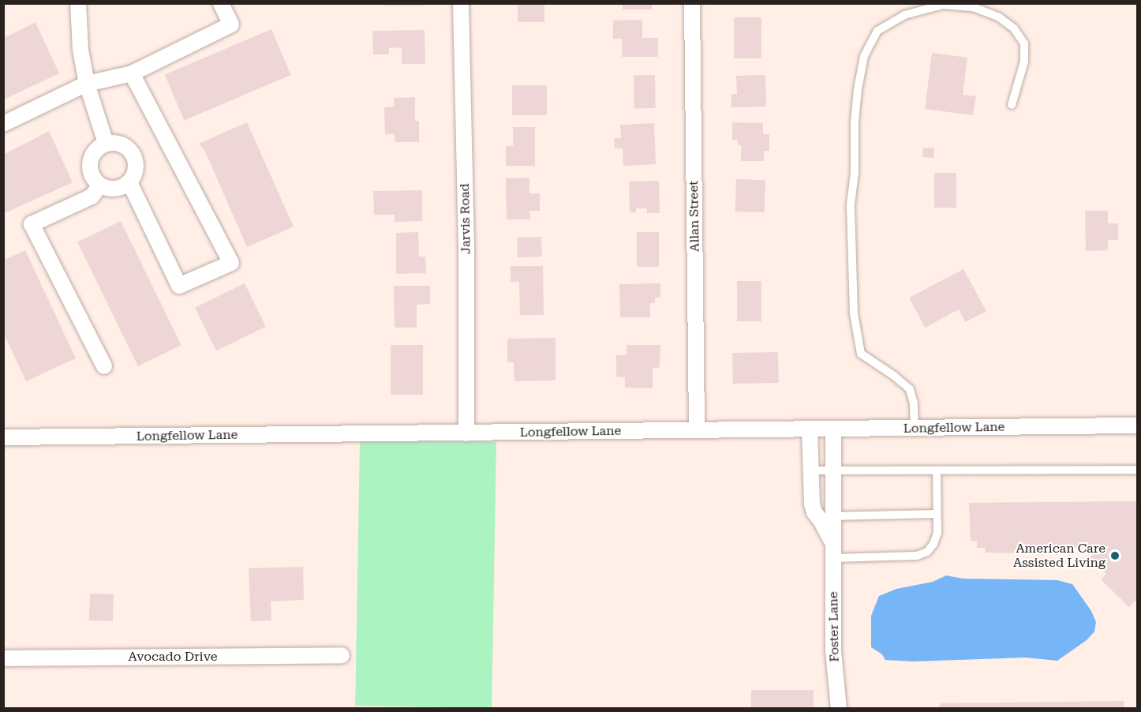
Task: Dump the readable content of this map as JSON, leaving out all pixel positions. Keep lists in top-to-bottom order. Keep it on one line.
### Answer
{"streets":{"street":["Allan Street","Jarvis Road","Longfellow Lane","Foster Lane","Avocado Drive"]},"crossings":[["Allan Street","Longfellow Lane"],["Jarvis Road","Longfellow Lane"],["Longfellow Lane","Foster Lane"]],"places":["American Care Assisted Living"]}
